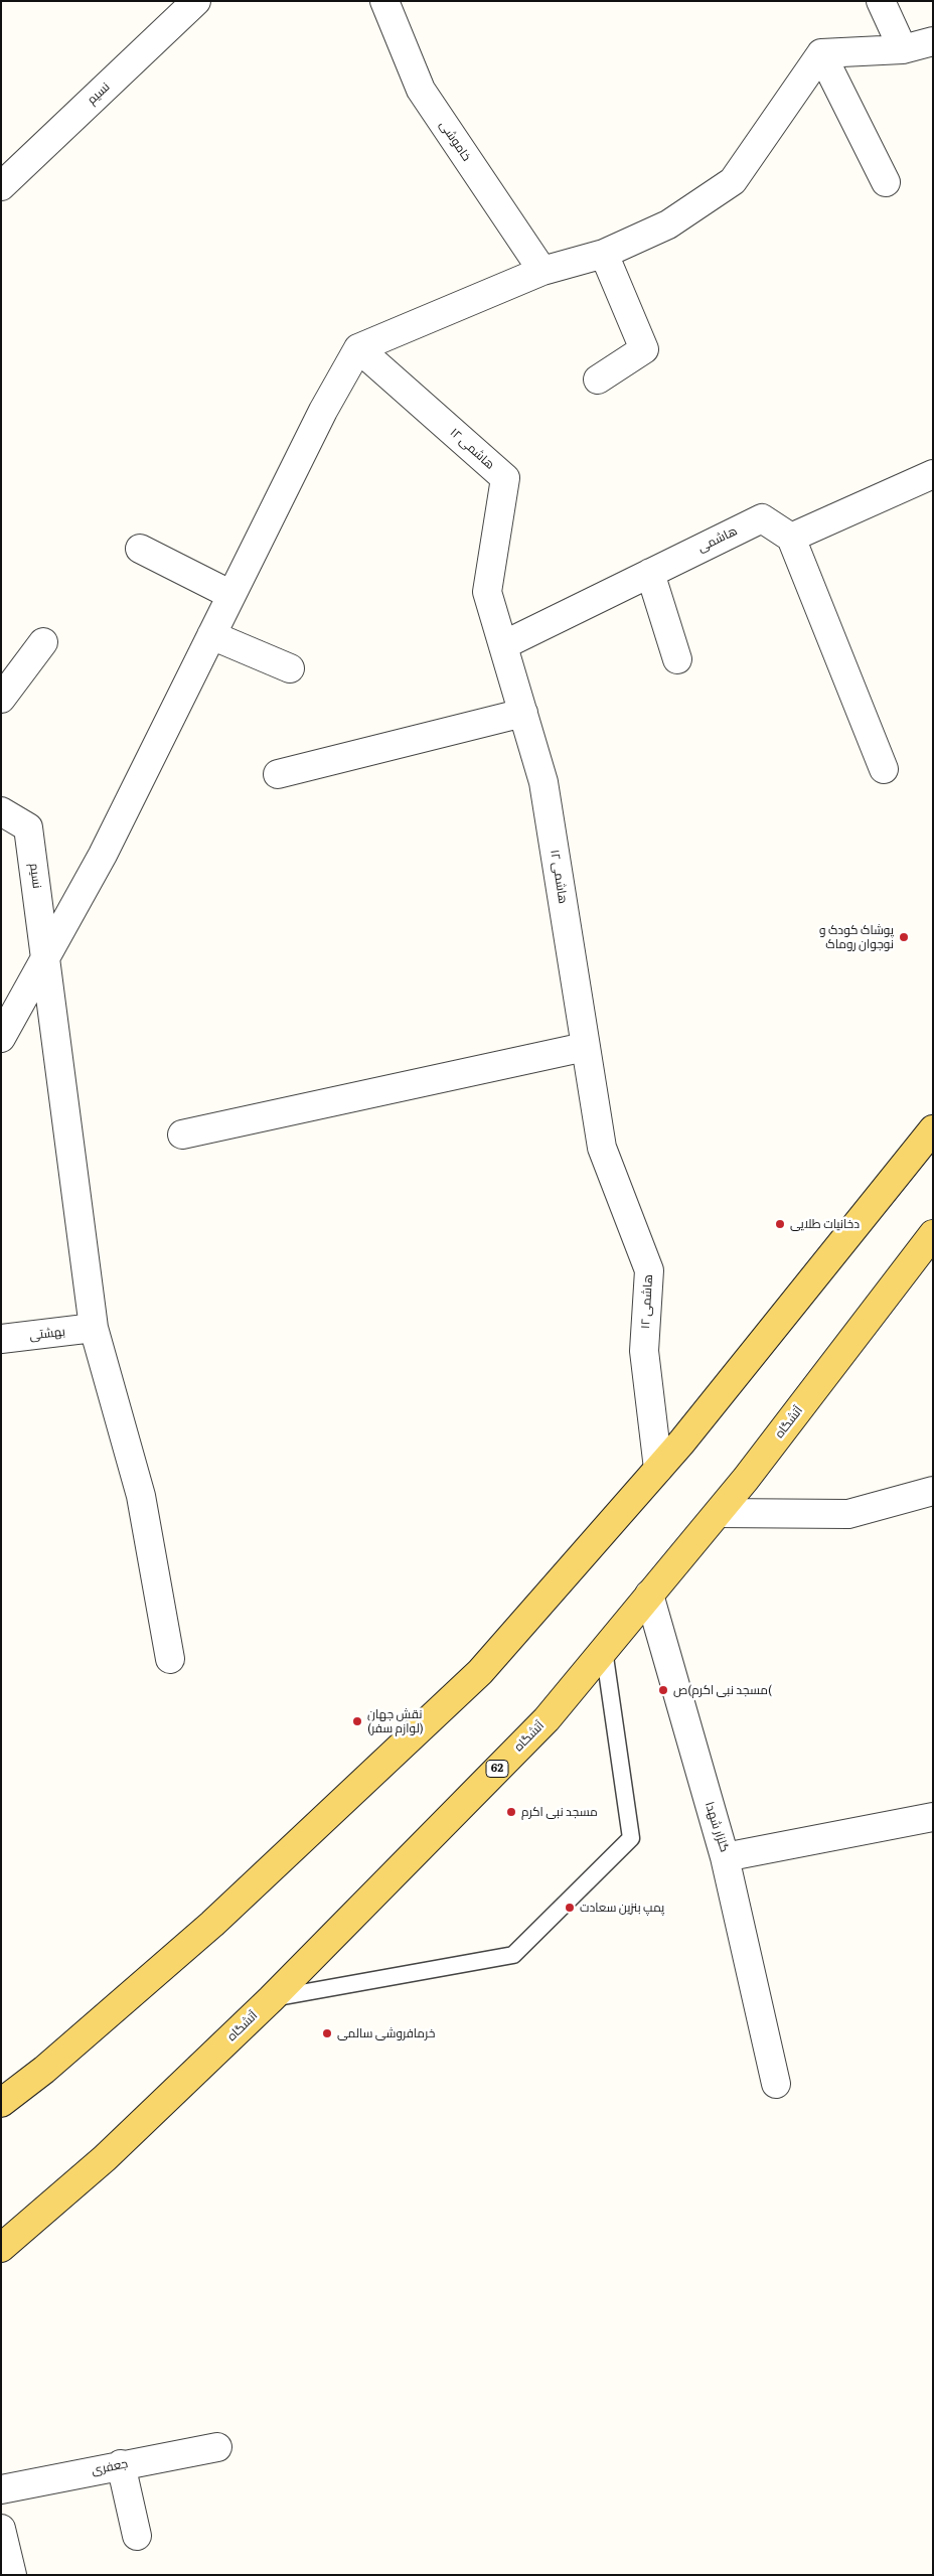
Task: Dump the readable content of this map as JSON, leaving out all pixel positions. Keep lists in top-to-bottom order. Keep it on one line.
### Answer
{"streets":{"main road":["آتشگاه","62"],"street":["نسیم","خاموشی","۱۲ هاشمی","هاشمی","بهشتی","گلزار شهدا","جعفری"]},"crossings":[["۱۲ هاشمی","هاشمی"],["آتشگاه","گلزار شهدا"]],"places":["پوشاک کودک و نوجوان روماک","دخانیات طلایی","مسجد نبی اکرم)ص(","نقش جهان (لوازم سفر)","مسجد نبی اکرم","پمپ بنزین سعادت","خرمافروشی سالمی"]}
